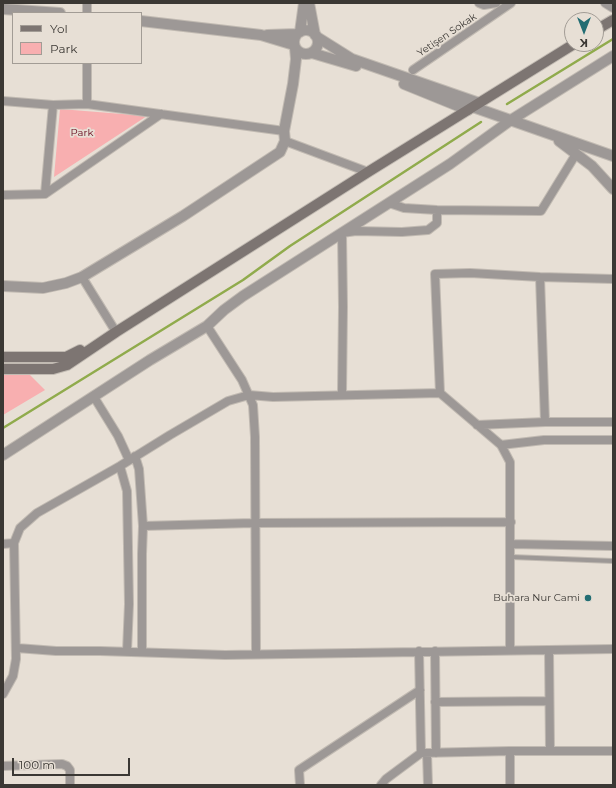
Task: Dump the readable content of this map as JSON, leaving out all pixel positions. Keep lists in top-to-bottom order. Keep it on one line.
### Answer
{"streets":{"street":["Yetişen Sokak"]},"parks":["Park"],"places":["Buhara Nur Cami"],"legend":["Yol","Park"],"scale_bar":"100 m","north":"bottom"}
